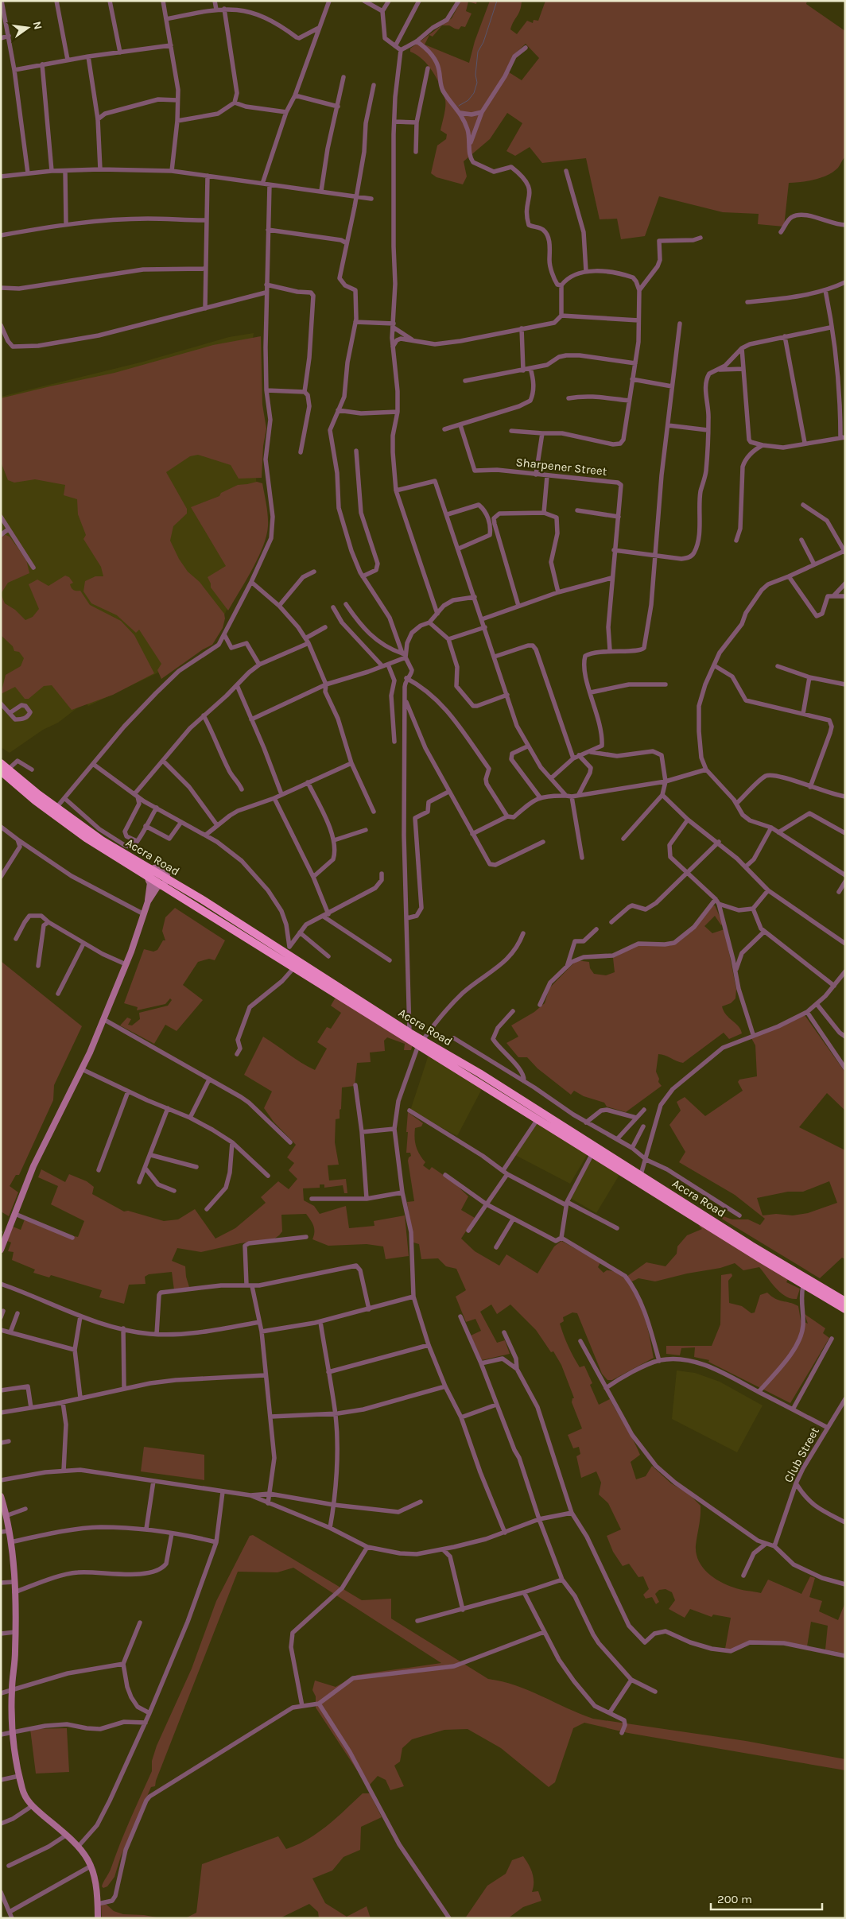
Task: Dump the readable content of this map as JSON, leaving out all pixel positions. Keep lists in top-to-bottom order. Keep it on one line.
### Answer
{"streets":{"highway":["Accra Road"],"street":["Sharpener Street","Club Street"]},"scale_bar":"200 m","north":"right"}
